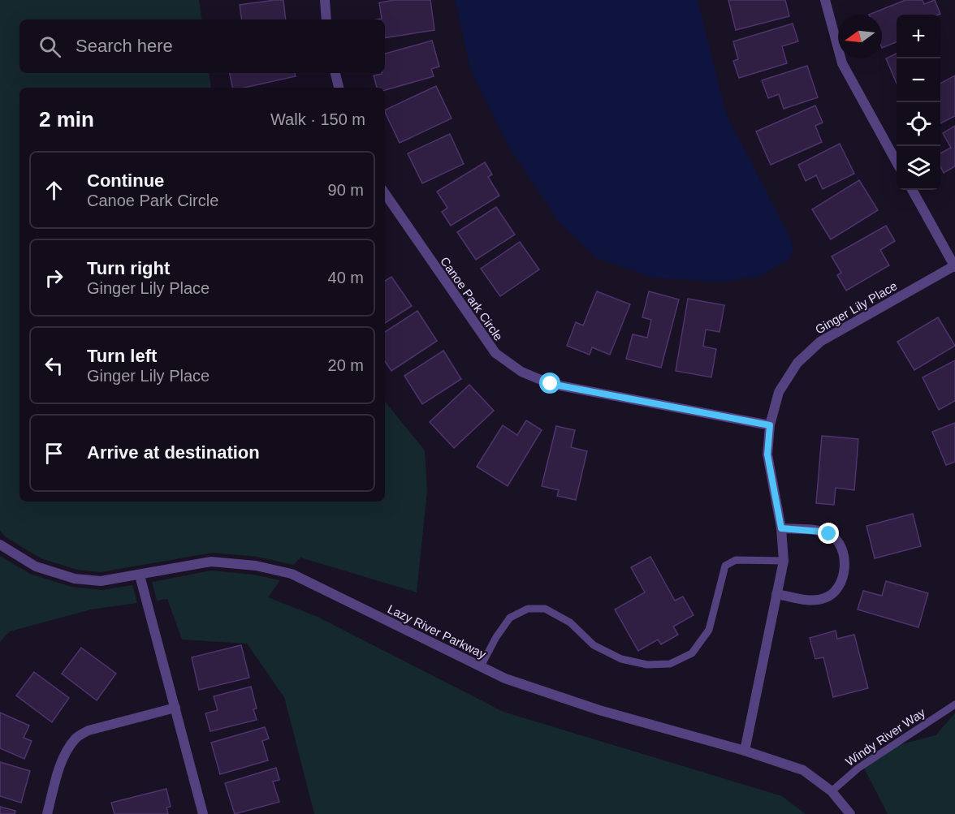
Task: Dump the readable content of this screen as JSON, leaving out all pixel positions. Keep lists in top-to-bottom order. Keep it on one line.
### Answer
{"streets":{"street":["Canoe Park Circle","Ginger Lily Place","Lazy River Parkway"],"lane":["Windy River Way"]},"crossings":[["Canoe Park Circle","Ginger Lily Place"],["Ginger Lily Place","Lazy River Parkway"],["Lazy River Parkway","Windy River Way"]],"north":"left","page":{"map_buttons":["+","−"],"search":"Search here","heading":["2 min","Walk · 150 m"],"list":[["Continue","Canoe Park Circle","90 m"],["Turn right","Ginger Lily Place","40 m"],["Turn left","Ginger Lily Place","20 m"],"Arrive at destination"]}}
